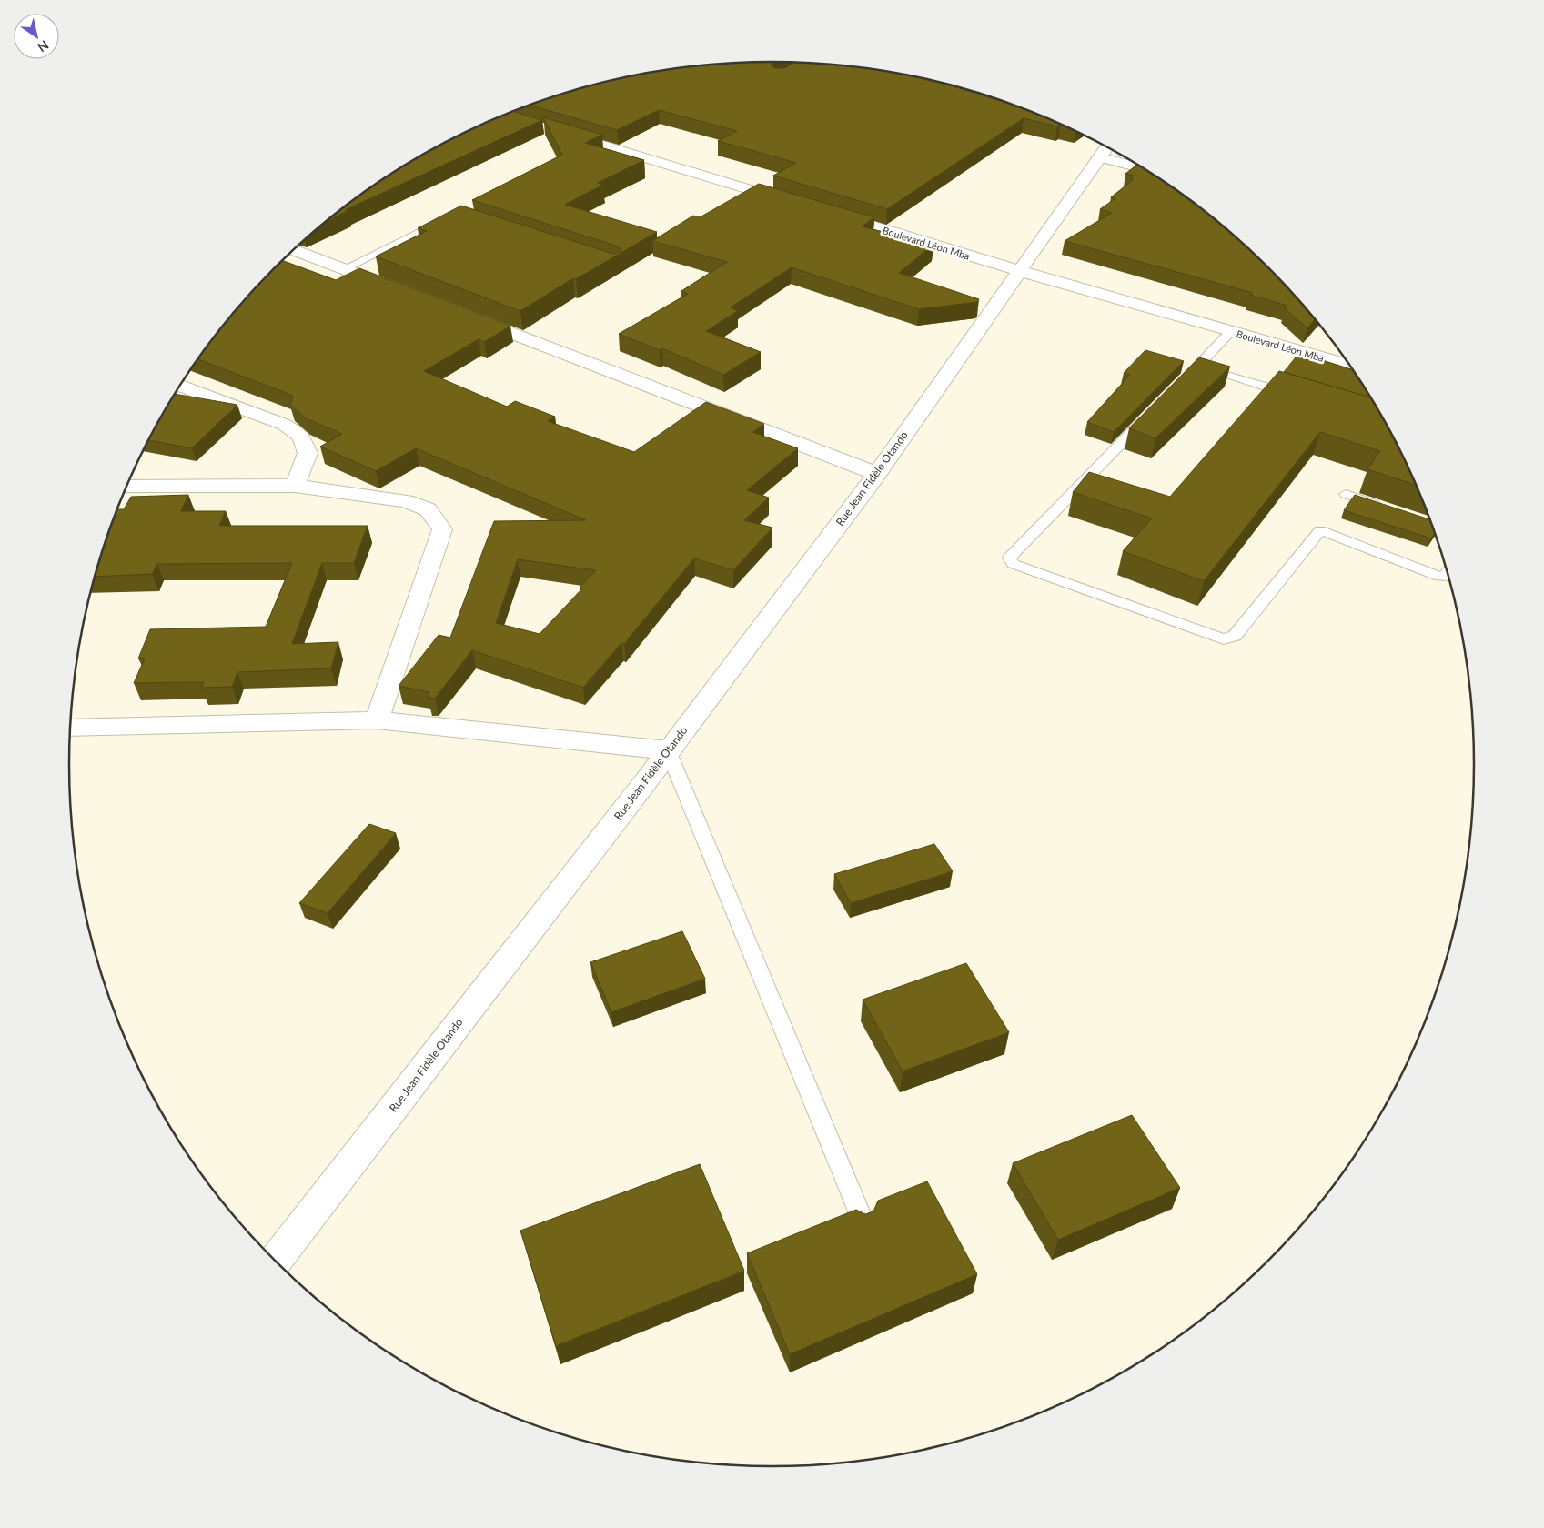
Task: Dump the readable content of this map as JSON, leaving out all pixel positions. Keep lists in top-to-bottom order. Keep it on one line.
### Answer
{"streets":{"street":["Boulevard Léon Mba","Rue Jean Fidèle Otando"]},"crossings":[["Boulevard Léon Mba","Rue Jean Fidèle Otando"]],"north":"bottom right"}
